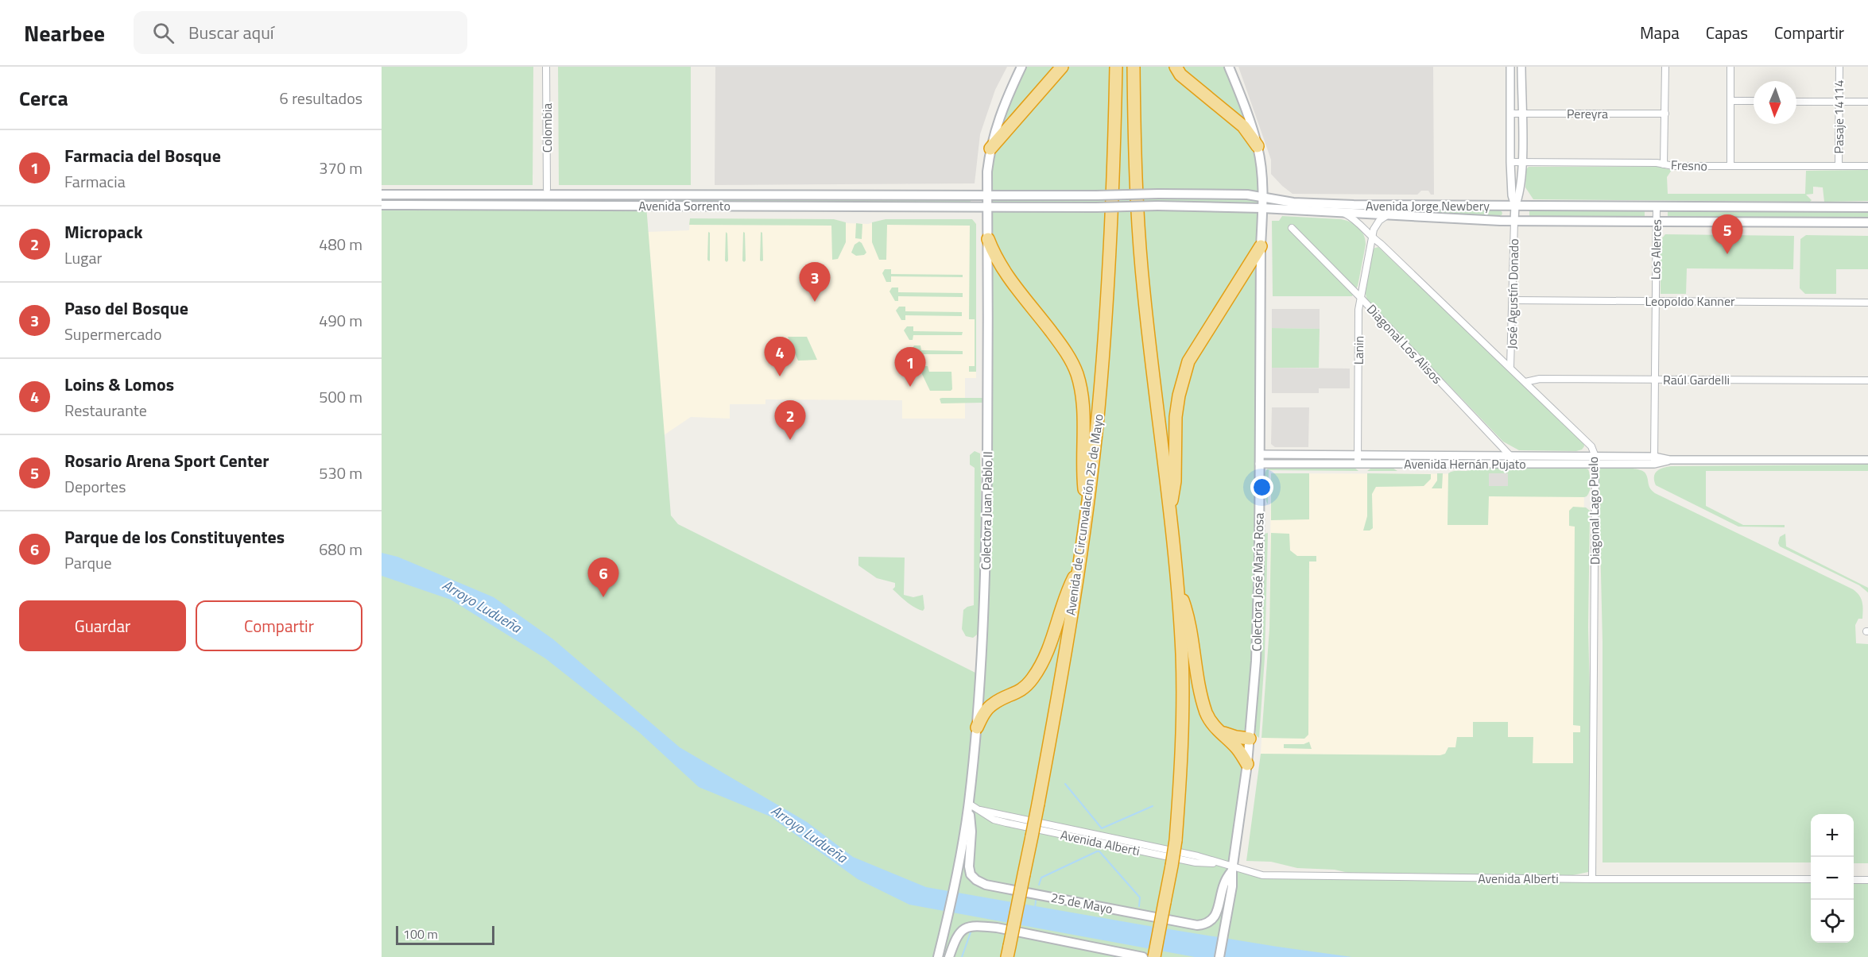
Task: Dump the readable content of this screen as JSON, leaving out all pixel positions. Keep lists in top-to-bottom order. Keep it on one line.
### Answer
{"streets":{"highway":["Avenida de Circunvalación 25 de Mayo"],"main road":["Avenida Sorrento","Avenida Jorge Newbery","Colectora Juan Pablo II","Colectora José María Rosa","25 de Mayo"],"street":["Pereyra","Pasaje 14114","Colombia","Fresno","Los Alerces","José Agustín Donado","Leopoldo Kanner","Diagonal Los Alisos","Lanin","Raúl Gardelli","Avenida Hernán Pujato","Diagonal Lago Puelo","Avenida Alberti"]},"crossings":[["Pasaje 14114","Fresno"],["Avenida Sorrento","Avenida Jorge Newbery"],["Avenida Sorrento","Colectora Juan Pablo II"],["Avenida Jorge Newbery","Los Alerces"],["Avenida Jorge Newbery","José Agustín Donado"],["Avenida Jorge Newbery","Colectora Juan Pablo II"],["Avenida Jorge Newbery","Diagonal Lago Puelo"],["Avenida Jorge Newbery","Colectora José María Rosa"],["Los Alerces","Leopoldo Kanner"],["Los Alerces","Raúl Gardelli"],["Los Alerces","Avenida Hernán Pujato"],["José Agustín Donado","Leopoldo Kanner"],["José Agustín Donado","Diagonal Lago Puelo"],["Diagonal Los Alisos","Lanin"],["Diagonal Los Alisos","Avenida Hernán Pujato"],["Lanin","Avenida Hernán Pujato"],["Lanin","Diagonal Lago Puelo"],["Raúl Gardelli","Diagonal Lago Puelo"],["Avenida Hernán Pujato","Diagonal Lago Puelo"],["Avenida Hernán Pujato","Colectora José María Rosa"],["Colectora Juan Pablo II","Avenida Alberti"],["Colectora Juan Pablo II","25 de Mayo"],["Diagonal Lago Puelo","Avenida Alberti"],["Colectora José María Rosa","Avenida Alberti"],["Colectora José María Rosa","25 de Mayo"],["Avenida Alberti","25 de Mayo"]],"water":["Arroyo Ludueña"],"scale_bar":"100 m","north":"bottom","page":{"header":"Nearbee","search":"Buscar aquí","nav":["Mapa","Capas","Compartir"],"heading":["Cerca","6 resultados"],"list":[{"mark":"1","name":"Farmacia del Bosque","note":"Farmacia","value":"370 m"},{"mark":"2","name":"Micropack","note":"Lugar","value":"480 m"},{"mark":"3","name":"Paso del Bosque","note":"Supermercado","value":"490 m"},{"mark":"4","name":"Loins & Lomos","note":"Restaurante","value":"500 m"},{"mark":"5","name":"Rosario Arena Sport Center","note":"Deportes","value":"530 m"},{"mark":"6","name":"Parque de los Constituyentes","note":"Parque","value":"680 m"}],"pins":["5","3","4","1","2","6"],"buttons":["Guardar","Compartir"],"map_buttons":["+","−"],"scale":"100 m"}}
